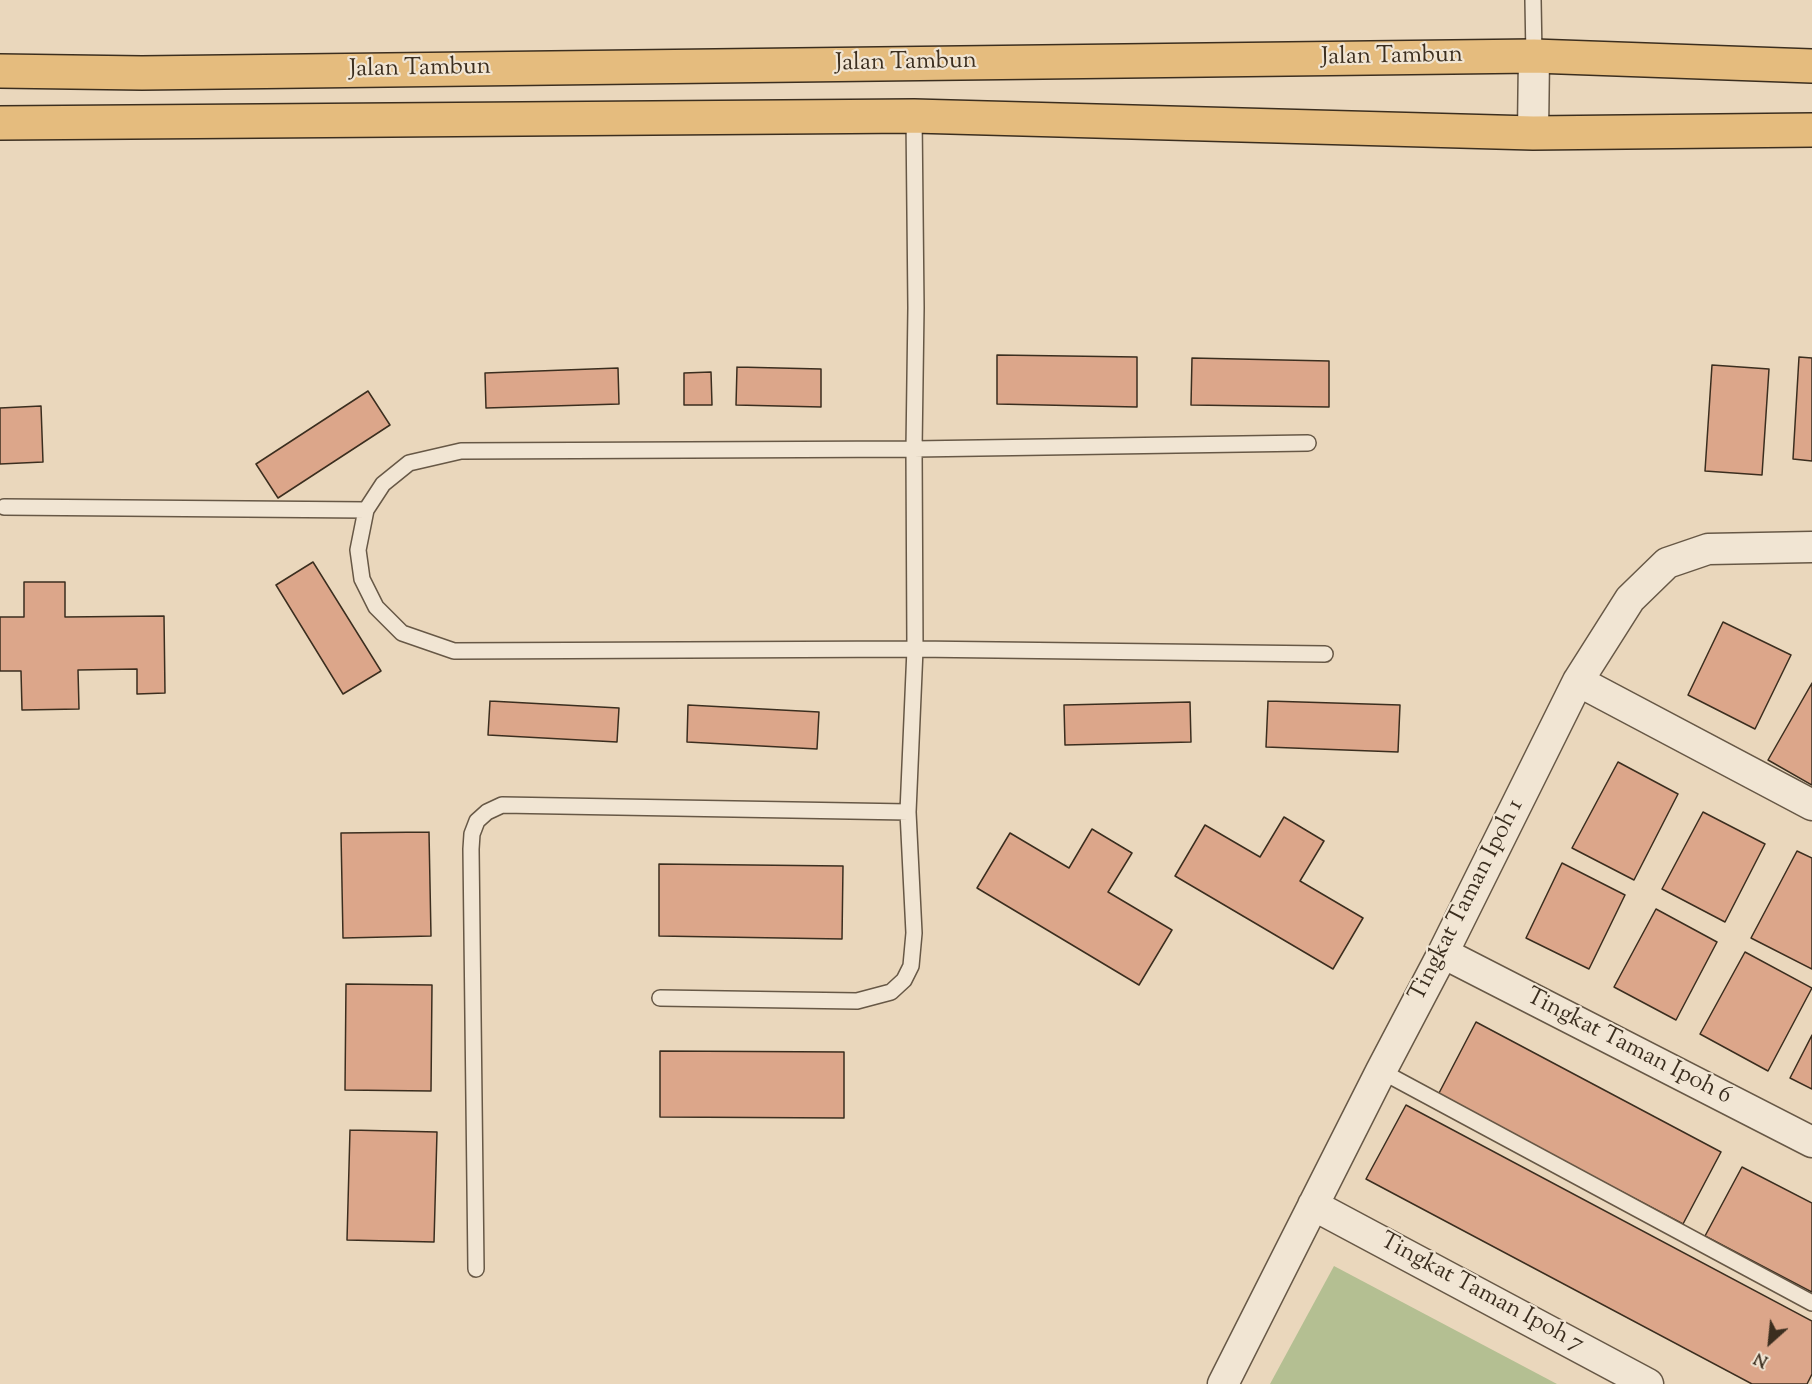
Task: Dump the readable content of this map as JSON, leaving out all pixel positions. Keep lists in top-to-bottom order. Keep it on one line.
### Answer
{"streets":{"main road":["Jalan Tambun"],"street":["Tingkat Taman Ipoh 1","Tingkat Taman Ipoh 6","Tingkat Taman Ipoh 7"]},"crossings":[["Tingkat Taman Ipoh 1","Tingkat Taman Ipoh 6"],["Tingkat Taman Ipoh 1","Tingkat Taman Ipoh 7"]],"north":"bottom left"}
